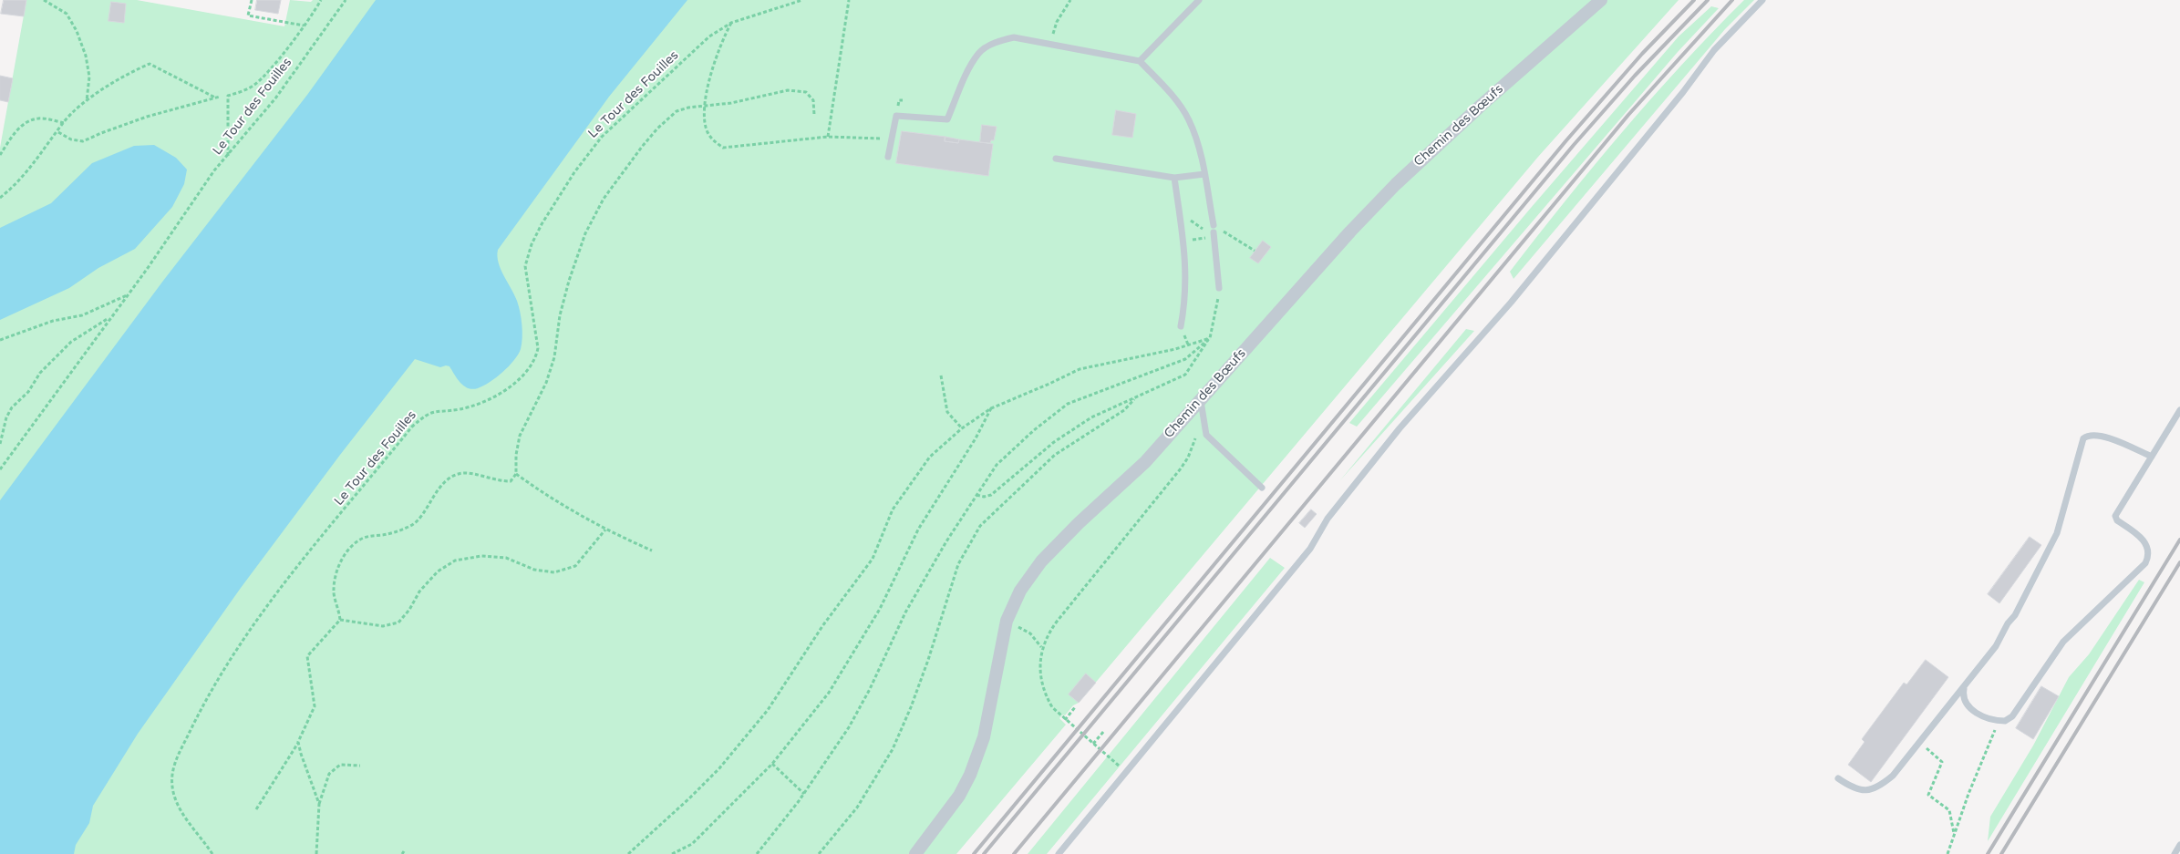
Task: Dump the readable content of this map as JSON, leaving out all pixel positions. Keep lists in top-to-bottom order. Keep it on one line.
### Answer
{"streets":{"street":["Chemin des Bœufs"],"path":["Le Tour des Fouilles"]}}
